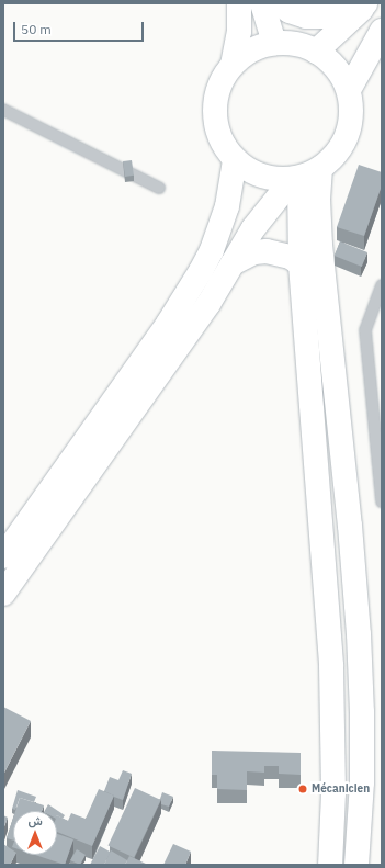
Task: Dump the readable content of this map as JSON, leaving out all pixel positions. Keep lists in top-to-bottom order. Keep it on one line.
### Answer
{"places":["Mécanicien"],"scale_bar":"50 m","north":"top"}
